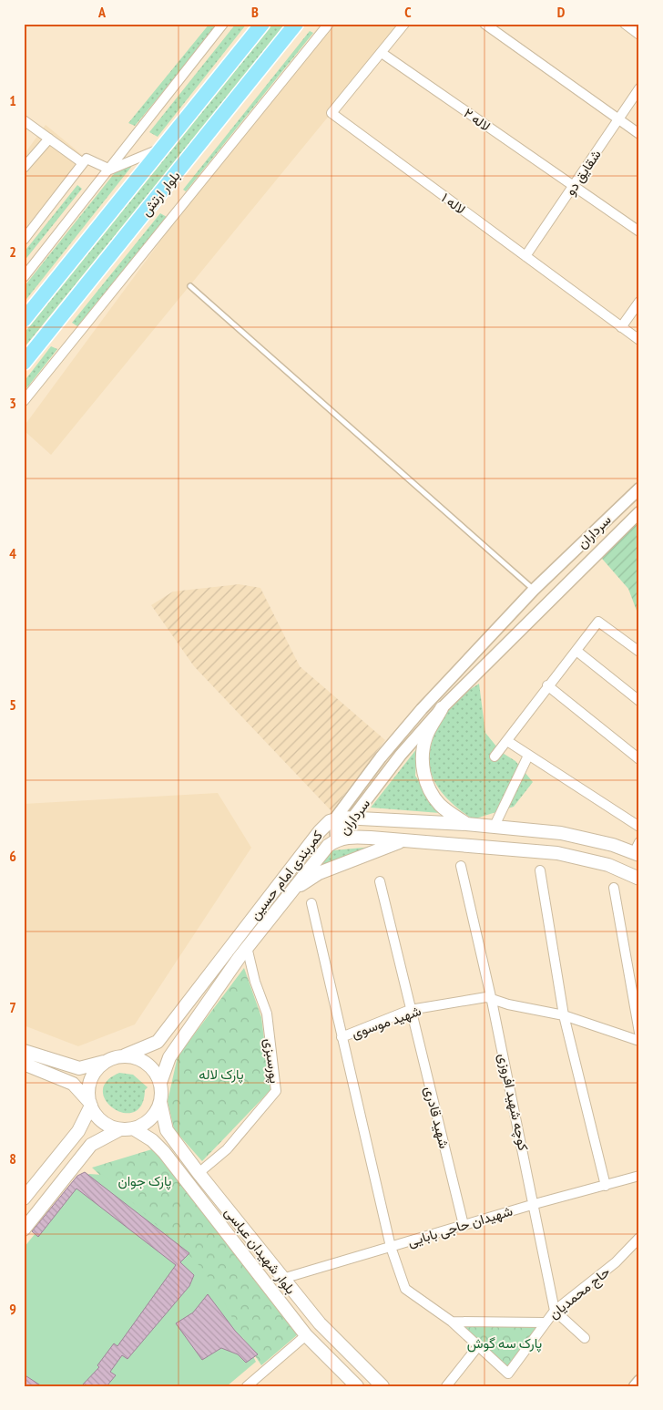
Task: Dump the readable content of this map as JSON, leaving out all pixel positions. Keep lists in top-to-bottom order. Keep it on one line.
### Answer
{"streets":{"highway":["بلوار ارتش"],"main road":["کمربندی امام حسین","بلوار شهیدان عباسی"],"street":["لاله ۲","شقایق دو","لاله ۱","سرداران","شهید موسوی","پورسبزی","کوچه شهید افروزی","شهید قادری","شهیدان حاجی بابایی","حاج محمدیان"]},"crossings":[["لاله ۲","شقایق دو"],["لاله ۲","لاله ۱"],["شقایق دو","لاله ۱"],["سرداران","کمربندی امام حسین"],["کمربندی امام حسین","پورسبزی"],["کمربندی امام حسین","بلوار شهیدان عباسی"],["شهید موسوی","کوچه شهید افروزی"],["شهید موسوی","شهید قادری"],["شهید موسوی","شهیدان حاجی بابایی"],["شهید موسوی","حاج محمدیان"],["پورسبزی","بلوار شهیدان عباسی"],["کوچه شهید افروزی","شهیدان حاجی بابایی"],["کوچه شهید افروزی","حاج محمدیان"],["شهید قادری","شهیدان حاجی بابایی"],["شهیدان حاجی بابایی","بلوار شهیدان عباسی"]],"parks":["پارک لاله","پارک جوان","پارک سه گوش"],"grid":{"columns":["A","B","C","D"],"rows":["1","2","3","4","5","6","7","8","9"]}}
